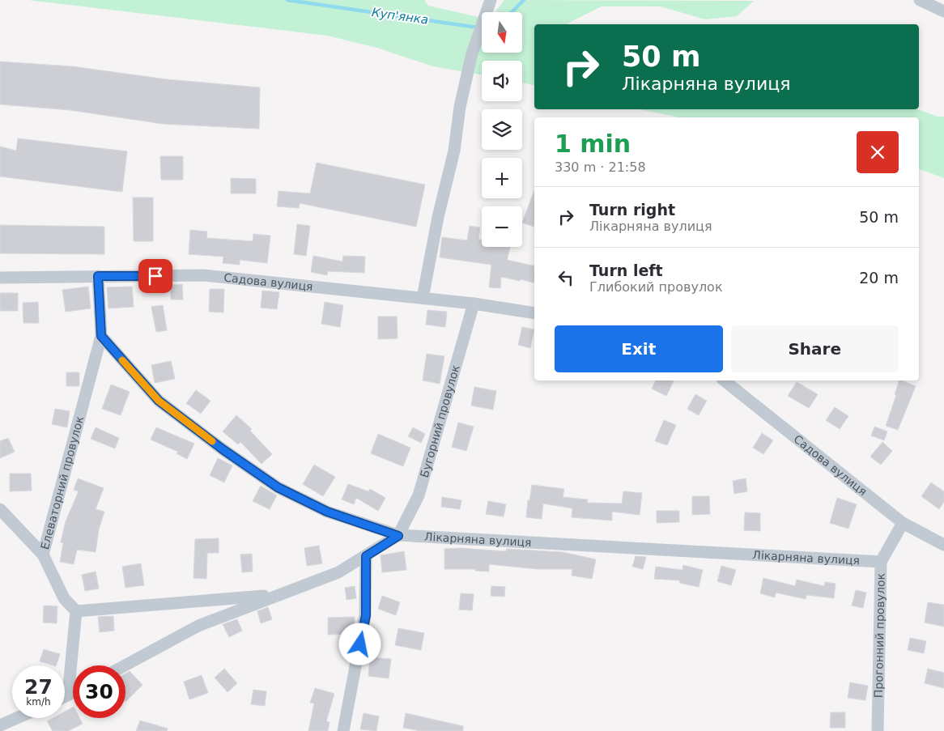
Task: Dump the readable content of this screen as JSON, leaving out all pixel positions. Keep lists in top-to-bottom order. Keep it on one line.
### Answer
{"streets":{"street":["Садова вулиця","Бугорний провулок","Елеваторний провулок","Лікарняна вулиця","Прогонний провулок"]},"crossings":[["Садова вулиця","Бугорний провулок"],["Садова вулиця","Елеваторний провулок"],["Садова вулиця","Прогонний провулок"],["Бугорний провулок","Лікарняна вулиця"],["Елеваторний провулок","Лікарняна вулиця"],["Лікарняна вулиця","Прогонний провулок"]],"water":["Куп'янка"],"north":"bottom","page":{"map_buttons":["+","−"],"turn":["50 m","Лікарняна вулиця"],"heading":["1 min","330 m · 21:58"],"list":[{"name":"Turn right","note":"Лікарняна вулиця","value":"50 m"},{"name":"Turn left","note":"Глибокий провулок","value":"20 m"}],"buttons":["Exit","Share"],"speed":"27 km/h","limit":"30"}}
